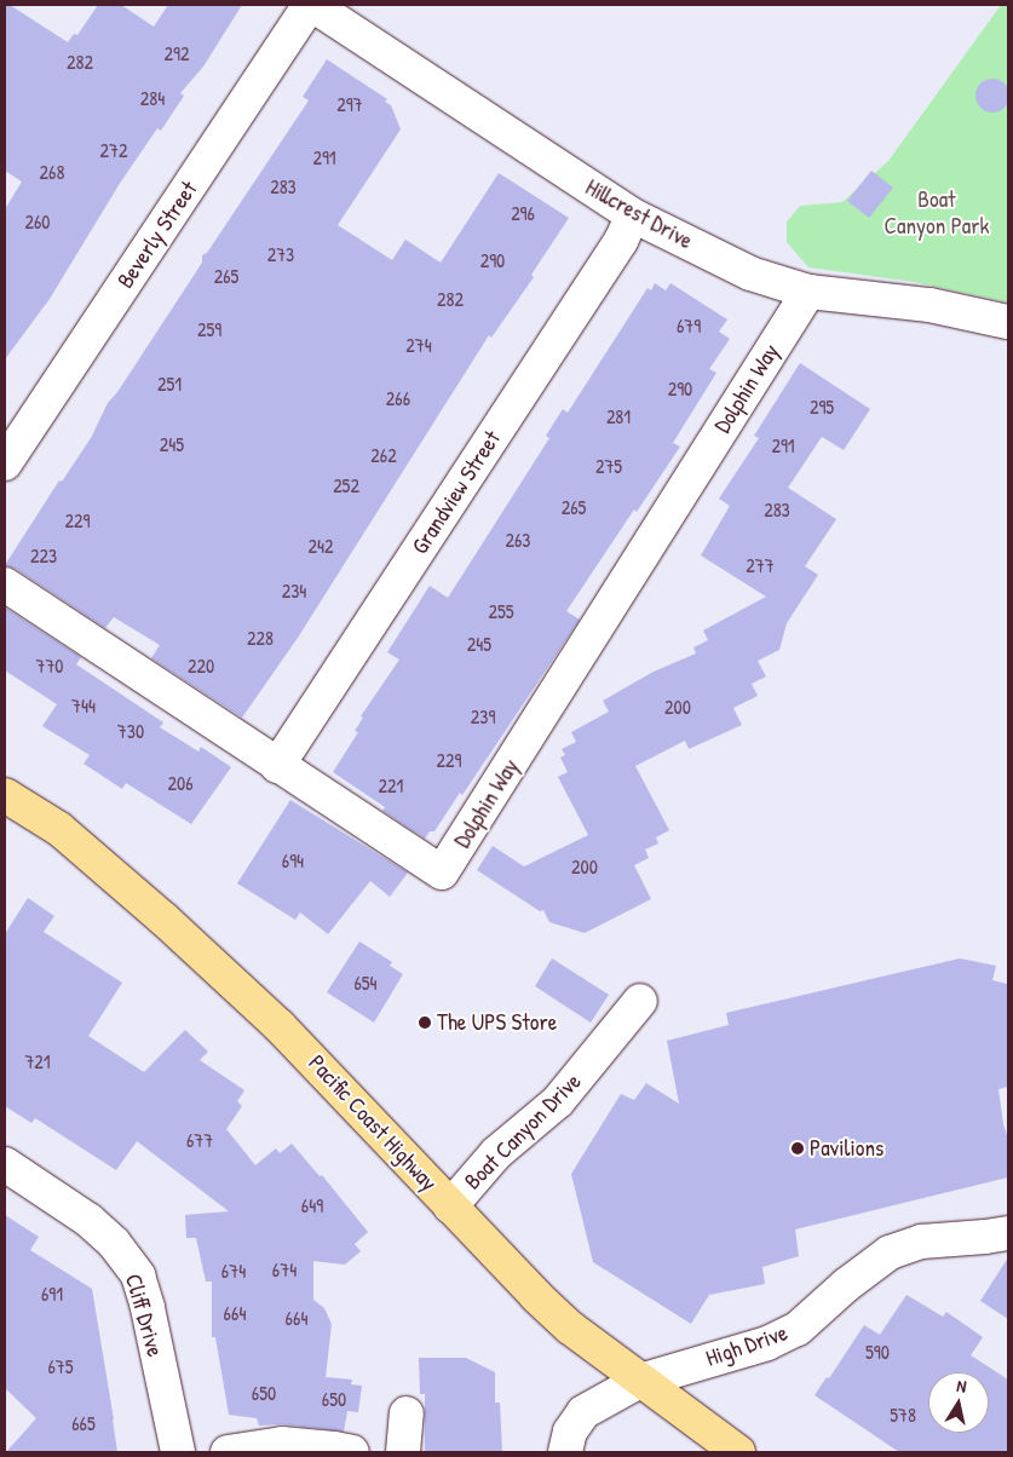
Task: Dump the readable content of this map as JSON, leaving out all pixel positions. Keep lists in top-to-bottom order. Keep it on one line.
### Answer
{"streets":{"highway":["Pacific Coast Highway"],"street":["Hillcrest Drive","Beverly Street","Dolphin Way","Grandview Street","Boat Canyon Drive","Cliff Drive","High Drive"]},"crossings":[["Hillcrest Drive","Beverly Street"],["Hillcrest Drive","Dolphin Way"],["Hillcrest Drive","Grandview Street"],["Dolphin Way","Grandview Street"],["Pacific Coast Highway","Boat Canyon Drive"],["Pacific Coast Highway","High Drive"]],"parks":["Boat Canyon Park"],"places":["The UPS Store","Pavilions"],"house_numbers":["292","282","284","297","272","291","268","283","296","260","273","290","265","282","679","259","274","251","290","266","295","281","245","291","262","275","252","265","283","229","263","242","223","277","234","255","228","245","770","220","744","200","239","730","229","206","221","694","200","654","721","677","649","674","674","691","664","664","590","675","650","650","578","665"],"north":"top"}
